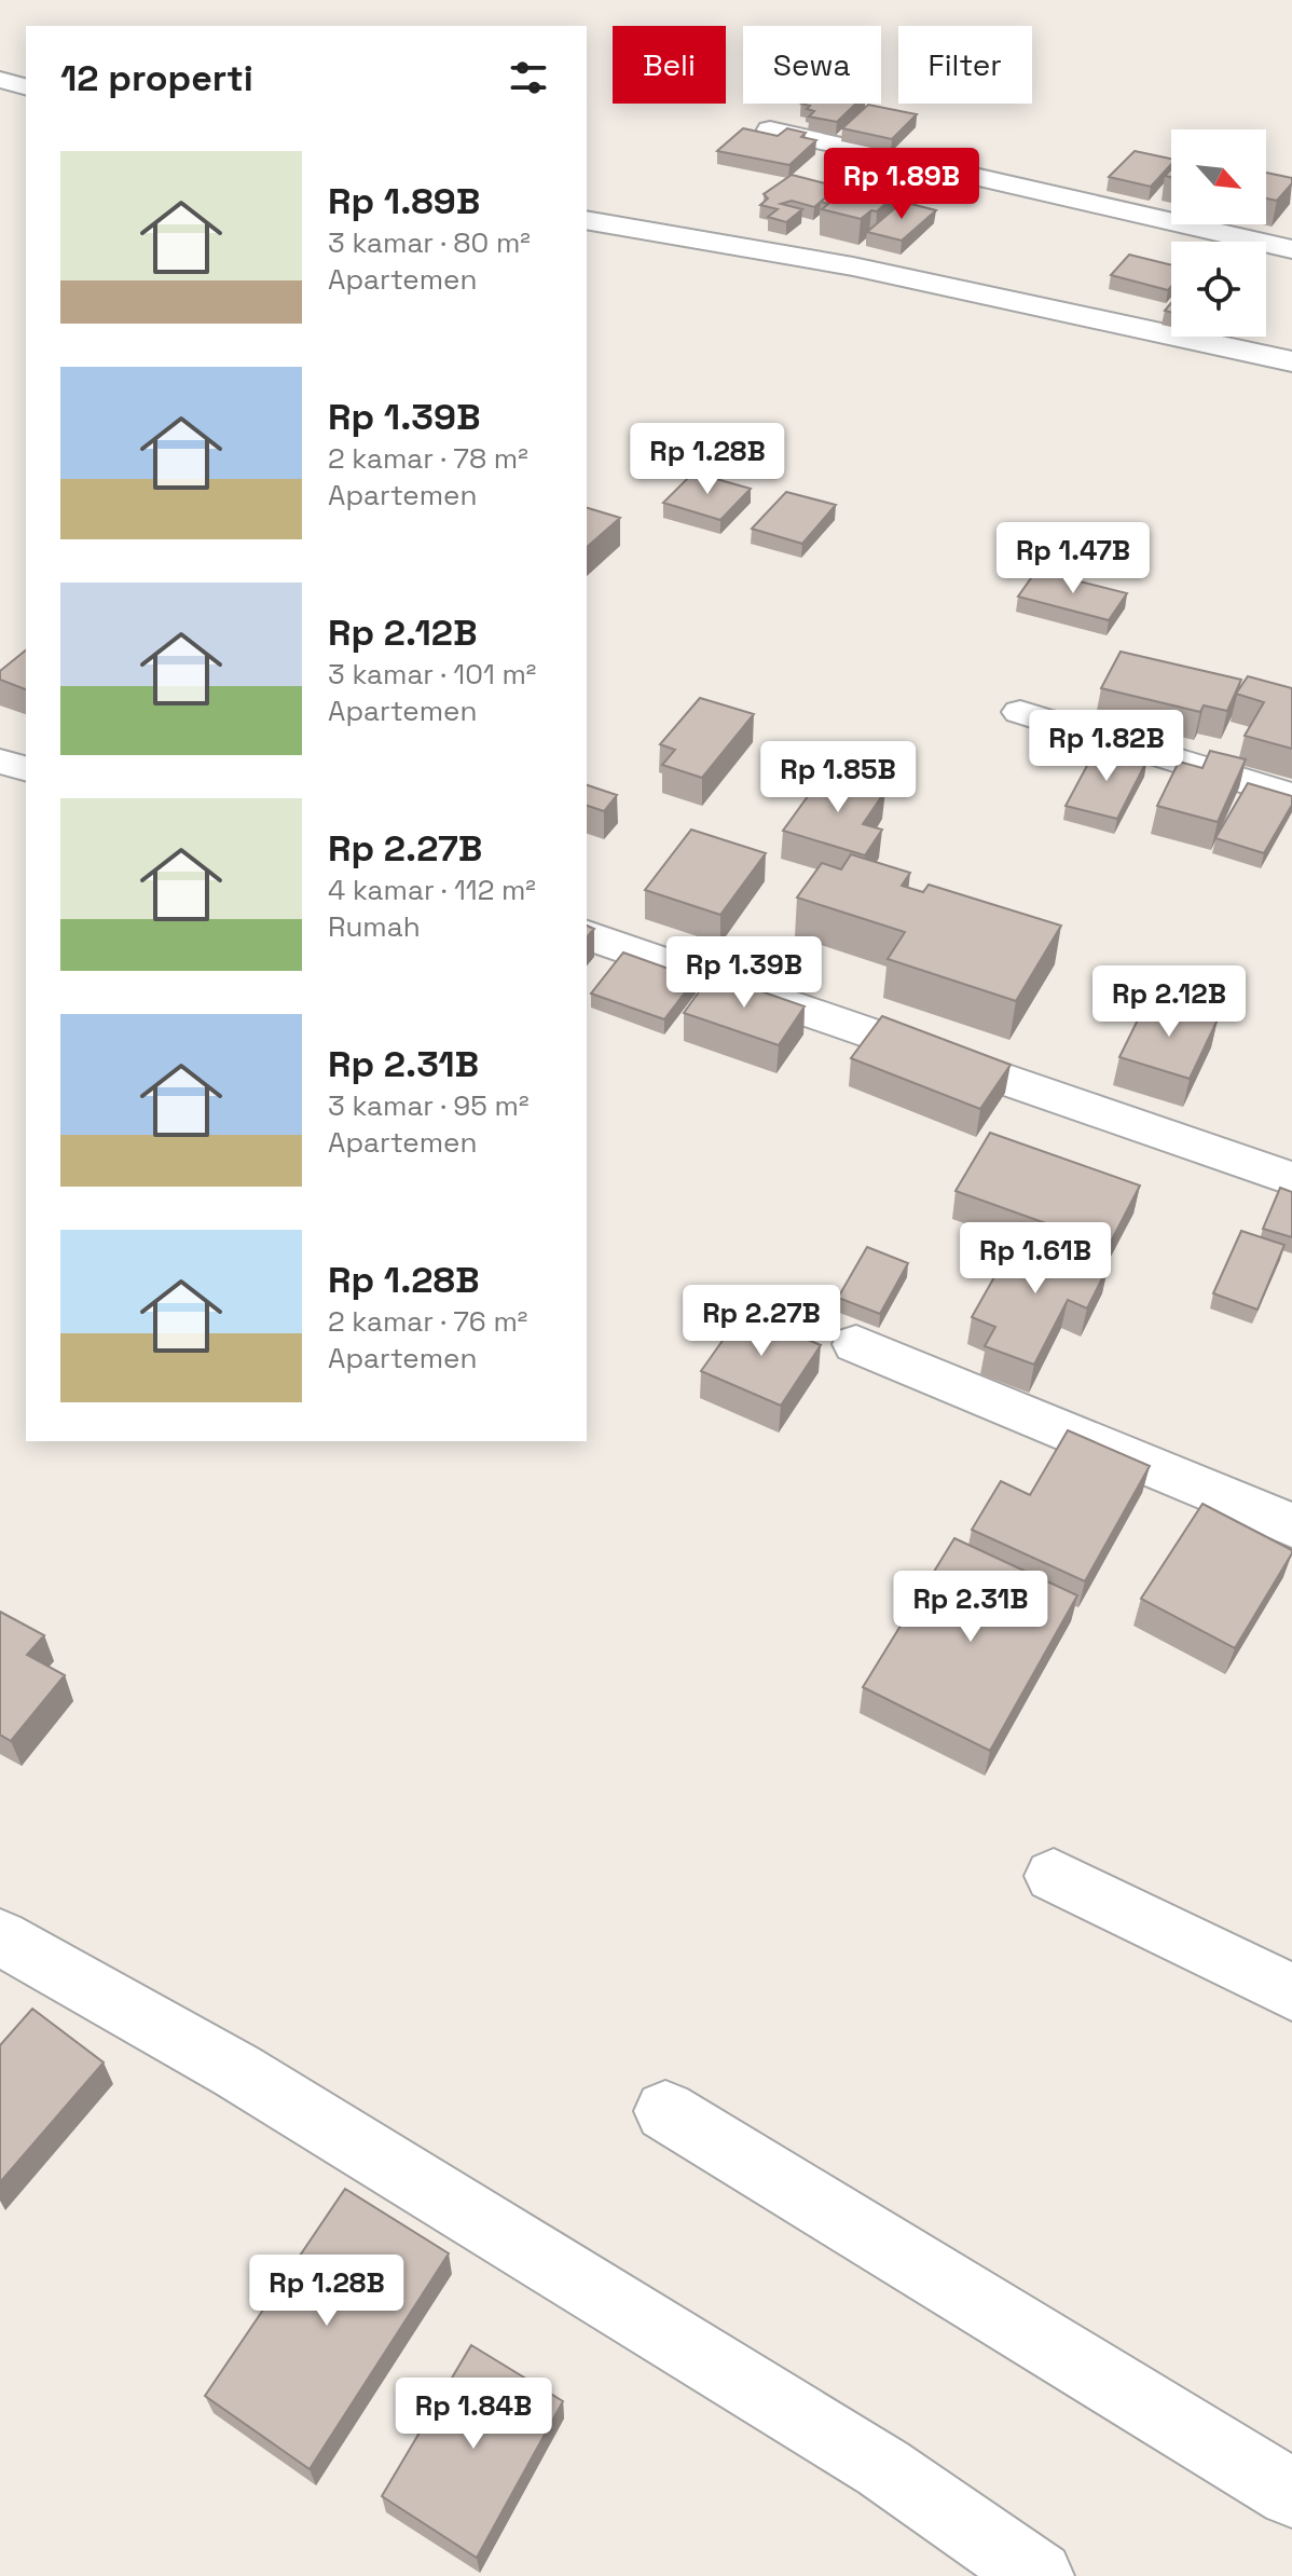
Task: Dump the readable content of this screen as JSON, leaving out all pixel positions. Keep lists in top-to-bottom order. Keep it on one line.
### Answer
{"north":"bottom right","page":{"chip":["Beli","Sewa","Filter"],"heading":"12 properti","list":[{"name":"Rp 1.89B","note":"3 kamar · 80 m² · Apartemen"},{"name":"Rp 1.39B","note":"2 kamar · 78 m² · Apartemen"},{"name":"Rp 2.12B","note":"3 kamar · 101 m² · Apartemen"},{"name":"Rp 2.27B","note":"4 kamar · 112 m² · Rumah"},{"name":"Rp 2.31B","note":"3 kamar · 95 m² · Apartemen"},{"name":"Rp 1.28B","note":"2 kamar · 76 m² · Apartemen"}],"price":["Rp 1.89B","Rp 1.28B","Rp 1.47B","Rp 1.82B","Rp 1.85B","Rp 1.39B","Rp 2.12B","Rp 1.61B","Rp 2.27B","Rp 2.31B","Rp 1.28B","Rp 1.84B"]}}
